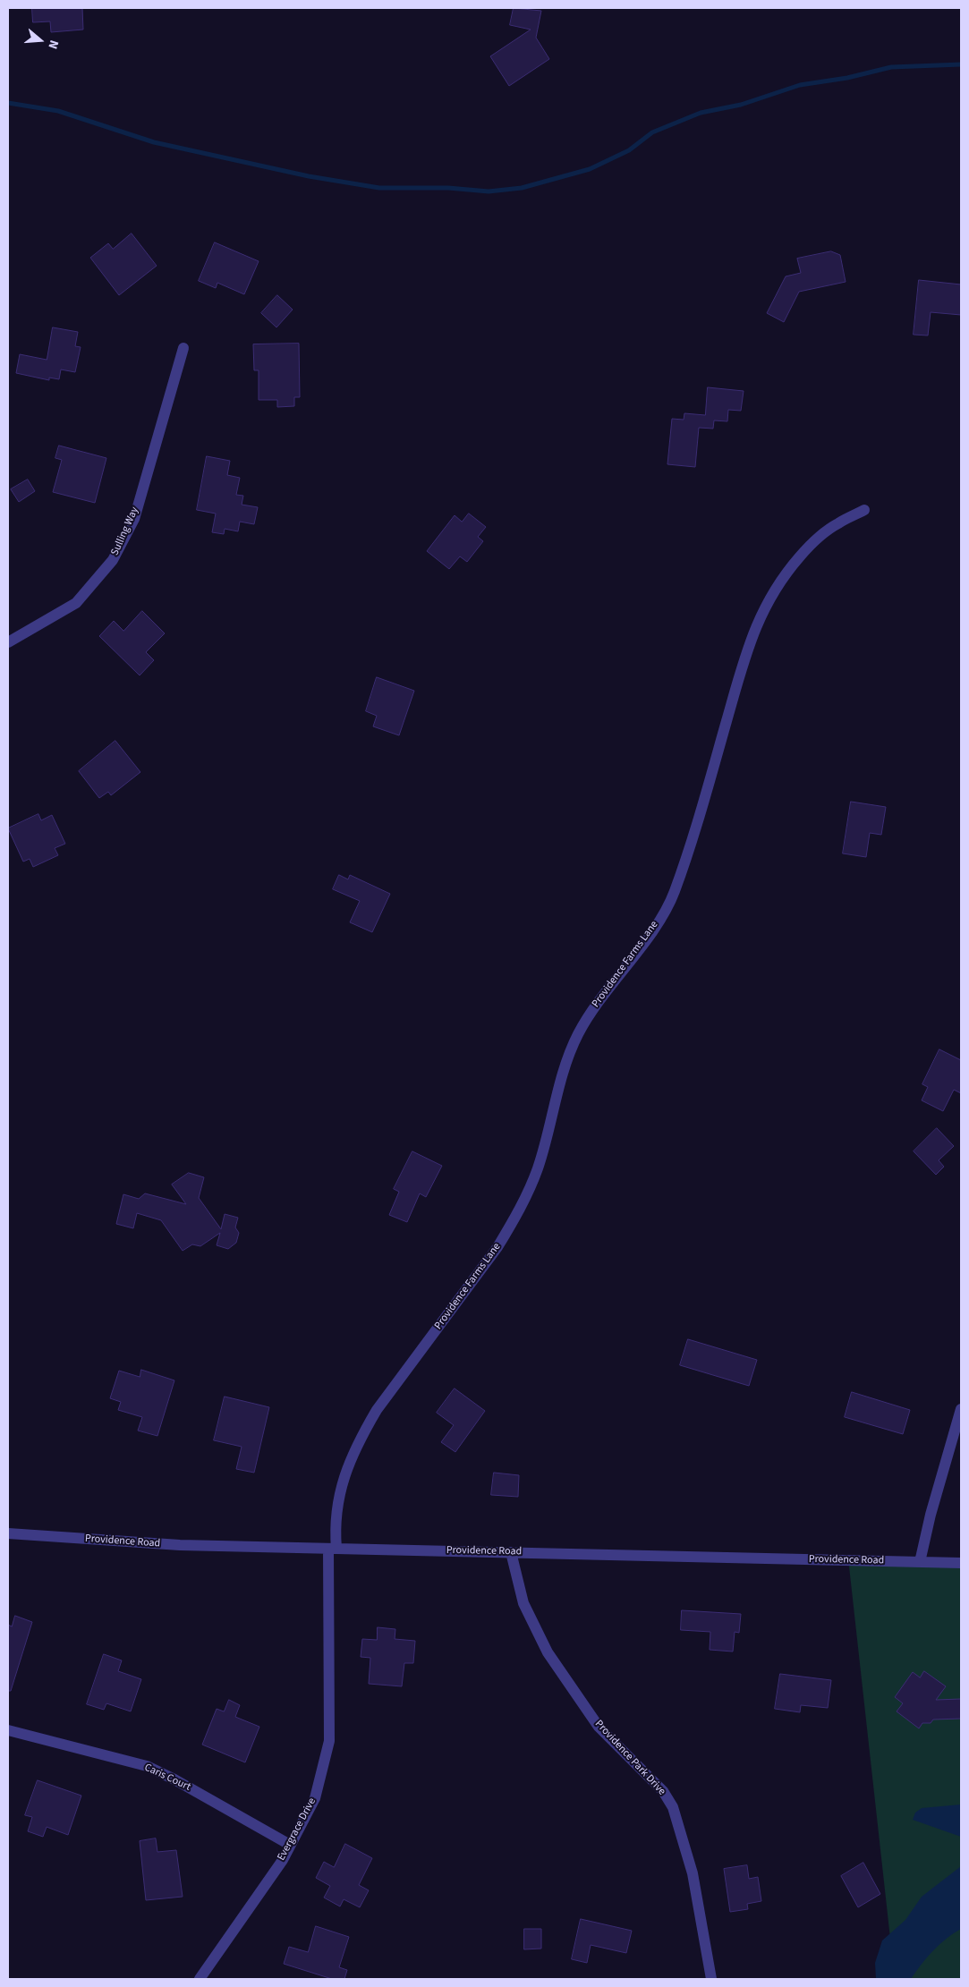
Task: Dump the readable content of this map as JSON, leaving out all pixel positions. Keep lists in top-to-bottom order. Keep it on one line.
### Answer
{"streets":{"street":["Sulling Way","Providence Farms Lane","Providence Road","Providence Park Drive","Caris Court","Evergrace Drive"]},"crossings":[["Providence Farms Lane","Providence Road"],["Providence Farms Lane","Evergrace Drive"],["Providence Road","Providence Park Drive"],["Providence Road","Evergrace Drive"],["Caris Court","Evergrace Drive"]],"north":"right"}
